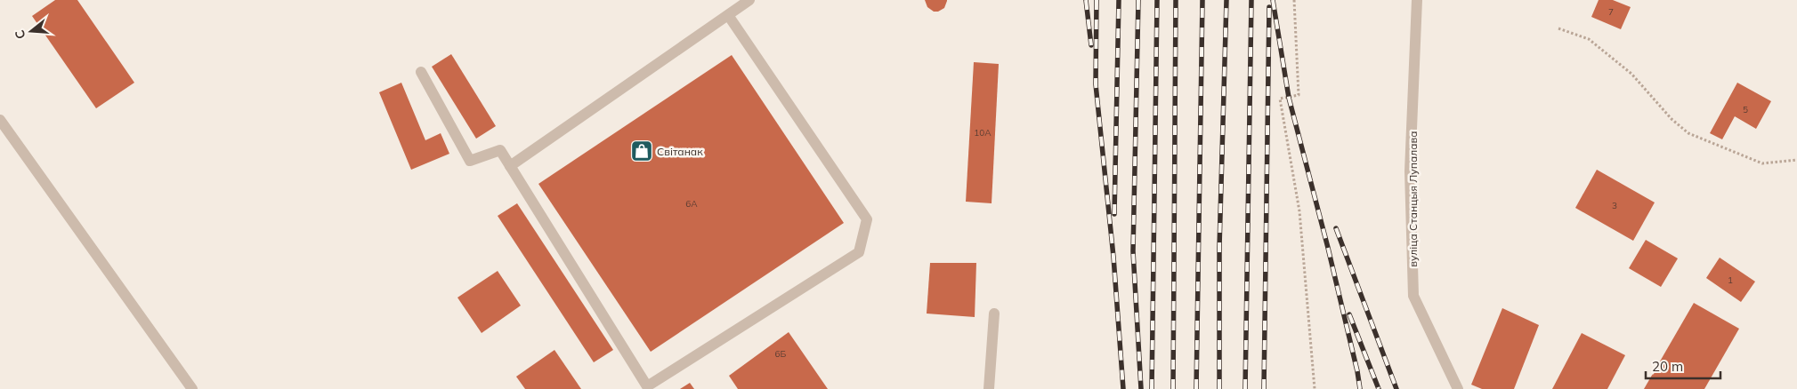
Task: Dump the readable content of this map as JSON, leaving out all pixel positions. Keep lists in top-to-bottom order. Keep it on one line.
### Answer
{"streets":{"street":["вуліца Станцыя Лупалава"]},"places":{"shop":["Світанак"]},"house_numbers":["7","5","10А","6А","3","1","6Б"],"scale_bar":"20 m","north":"left"}
